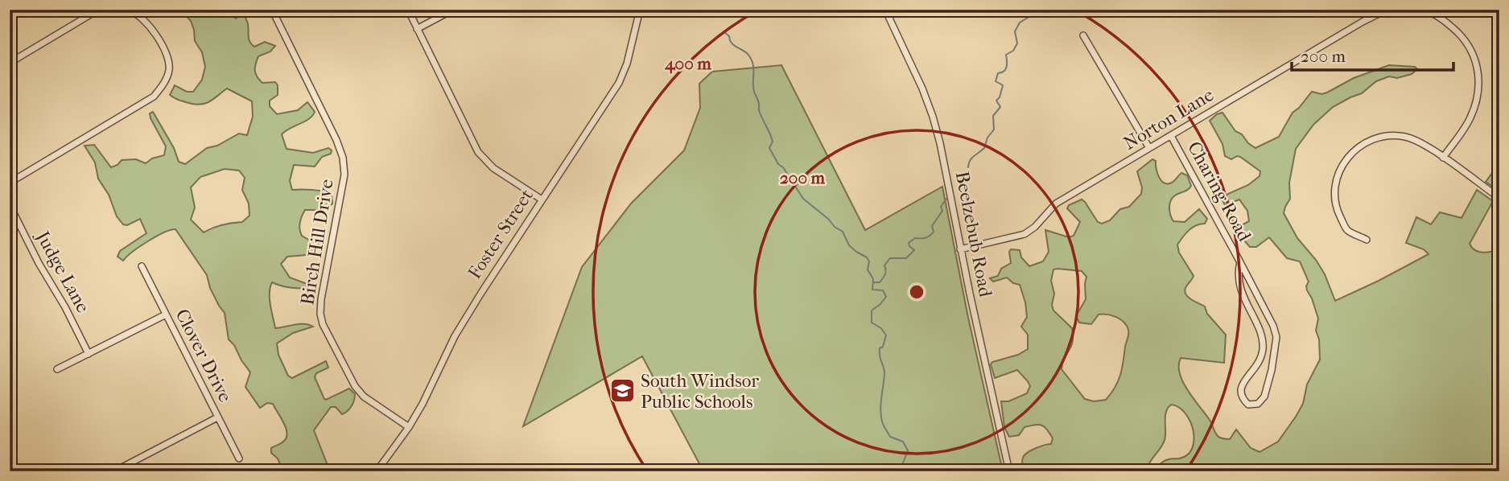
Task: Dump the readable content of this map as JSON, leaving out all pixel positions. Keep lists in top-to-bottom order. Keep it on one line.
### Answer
{"streets":{"street":["Norton Lane","Charing Road","Foster Street","Beelzebub Road","Birch Hill Drive","Judge Lane","Clover Drive"]},"crossings":[["Norton Lane","Charing Road"],["Norton Lane","Beelzebub Road"],["Foster Street","Birch Hill Drive"]],"places":{"school or university":["South Windsor Public Schools"]},"scale_bar":"200 m","rings":["400 m","200 m"]}
